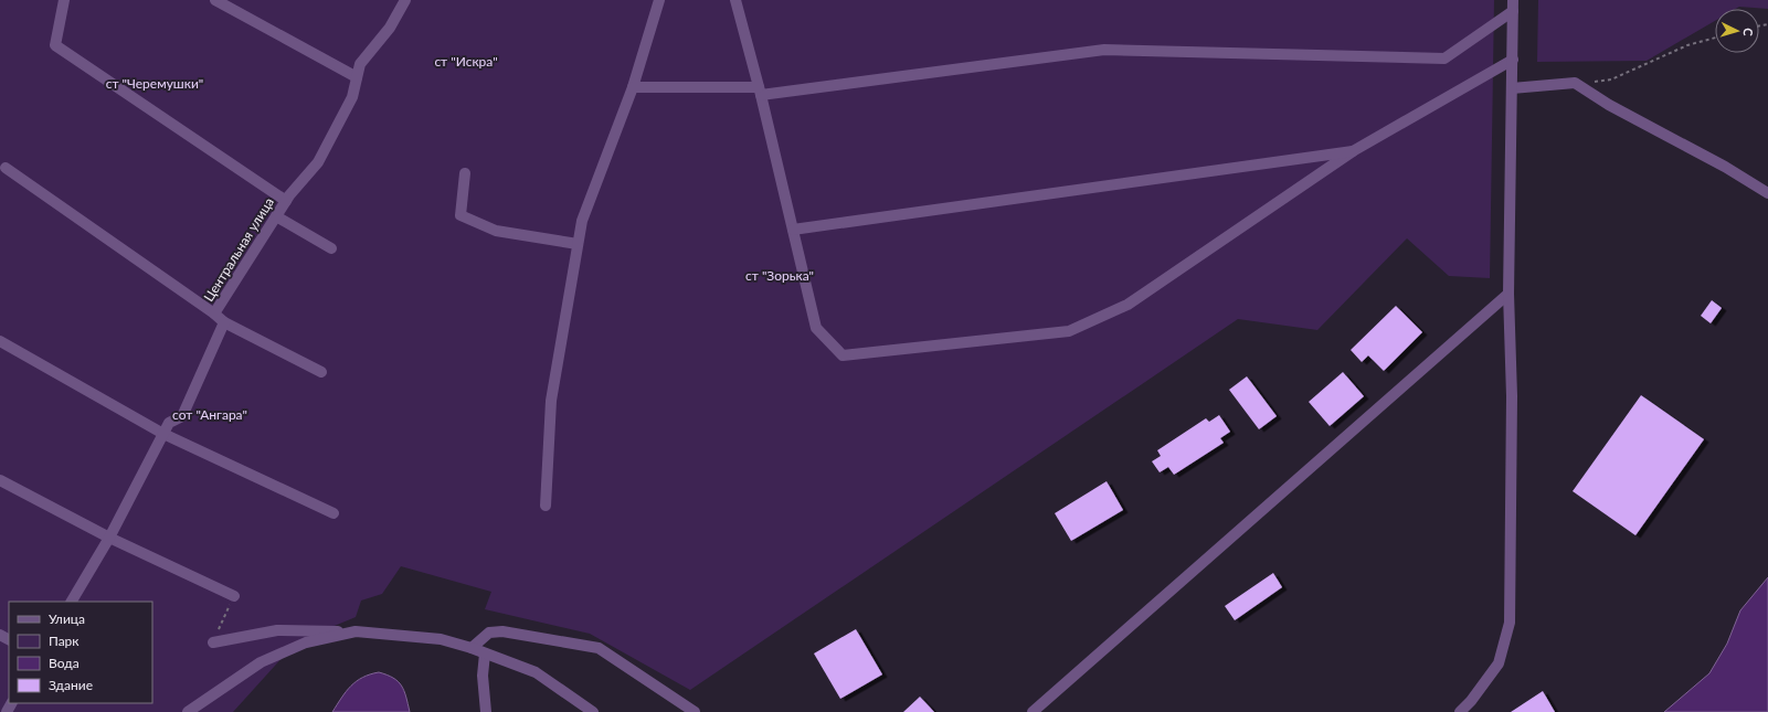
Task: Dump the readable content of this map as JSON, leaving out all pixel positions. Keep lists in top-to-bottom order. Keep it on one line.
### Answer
{"streets":{"street":["Центральная улица"]},"parks":["ст \"Искра\"","ст \"Черемушки\"","ст \"Зорька\"","сот \"Ангара\""],"legend":["Улица","Парк","Вода","Здание"],"north":"right"}
